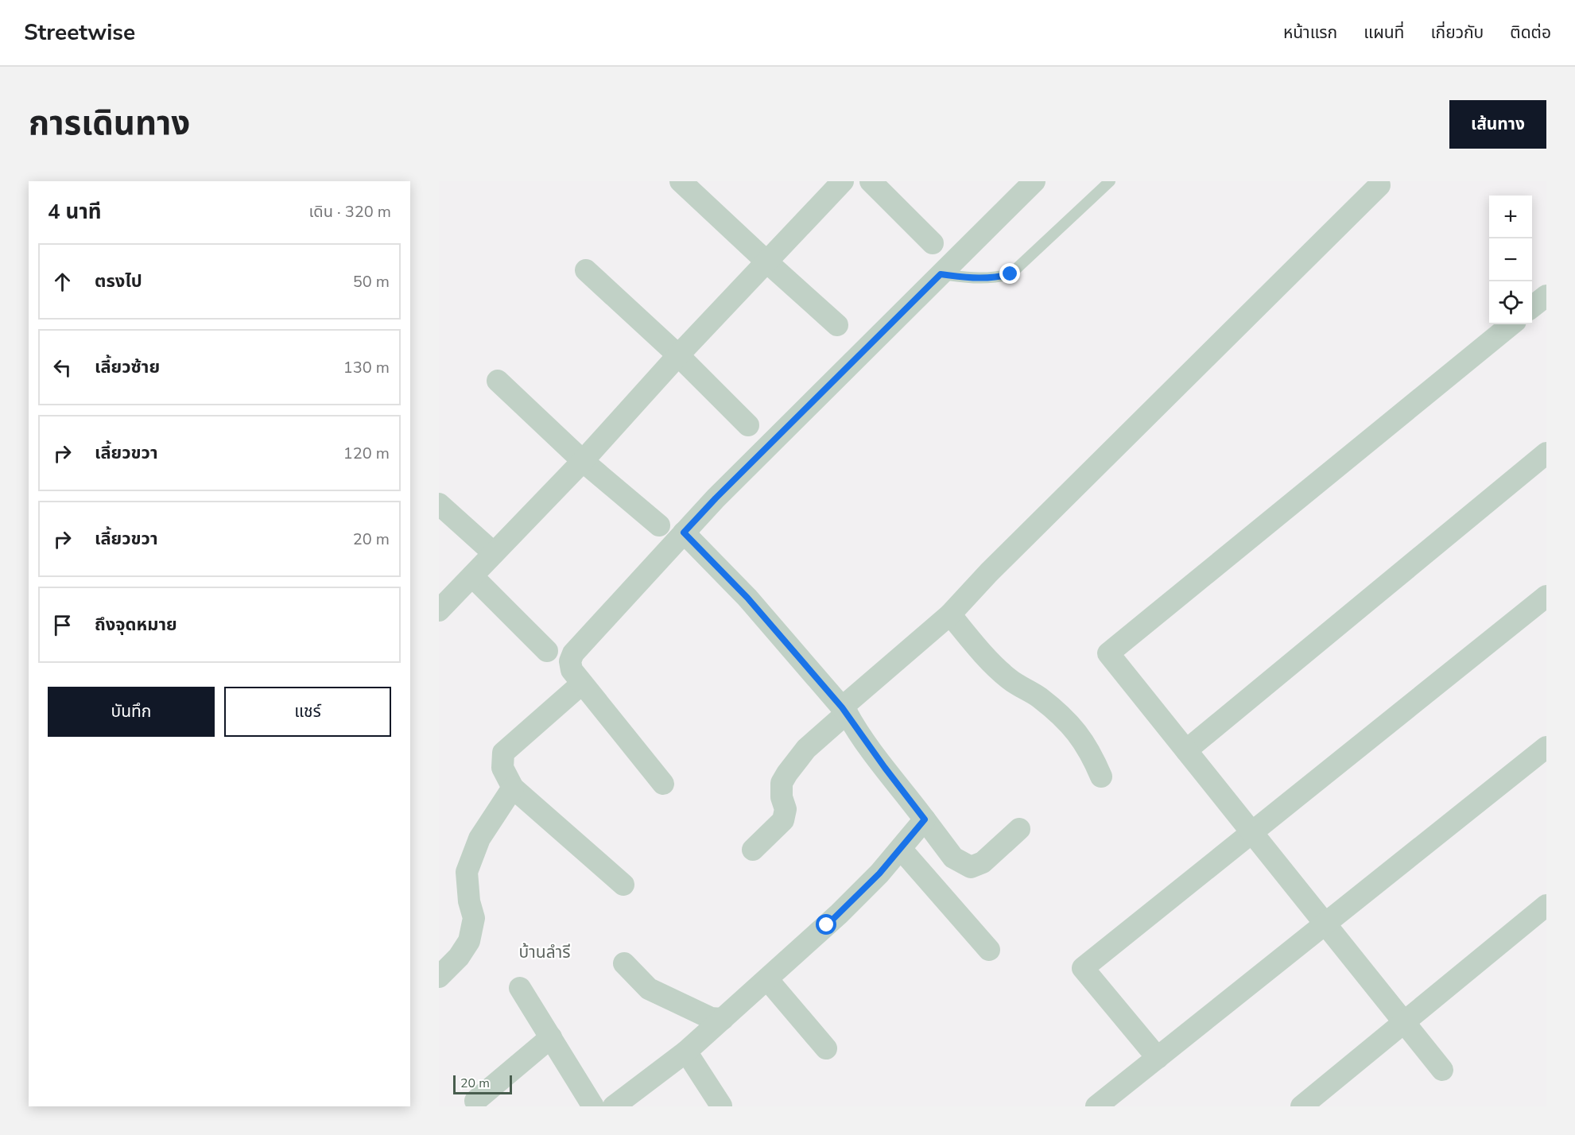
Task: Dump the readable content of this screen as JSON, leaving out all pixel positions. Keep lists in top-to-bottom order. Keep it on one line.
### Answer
{"districts":["บ้านลำรี"],"scale_bar":"20 m","page":{"header":"Streetwise","nav":["หน้าแรก","แผนที่","เกี่ยวกับ","ติดต่อ"],"title":"การเดินทาง","buttons":["เส้นทาง",["บันทึก","แชร์"]],"heading":["4 นาที","เดิน · 320 m"],"map_buttons":["+","−"],"list":[["ตรงไป","50 m"],["เลี้ยวซ้าย","130 m"],["เลี้ยวขวา","120 m"],["เลี้ยวขวา","20 m"],"ถึงจุดหมาย"],"scale":"20 m"}}
